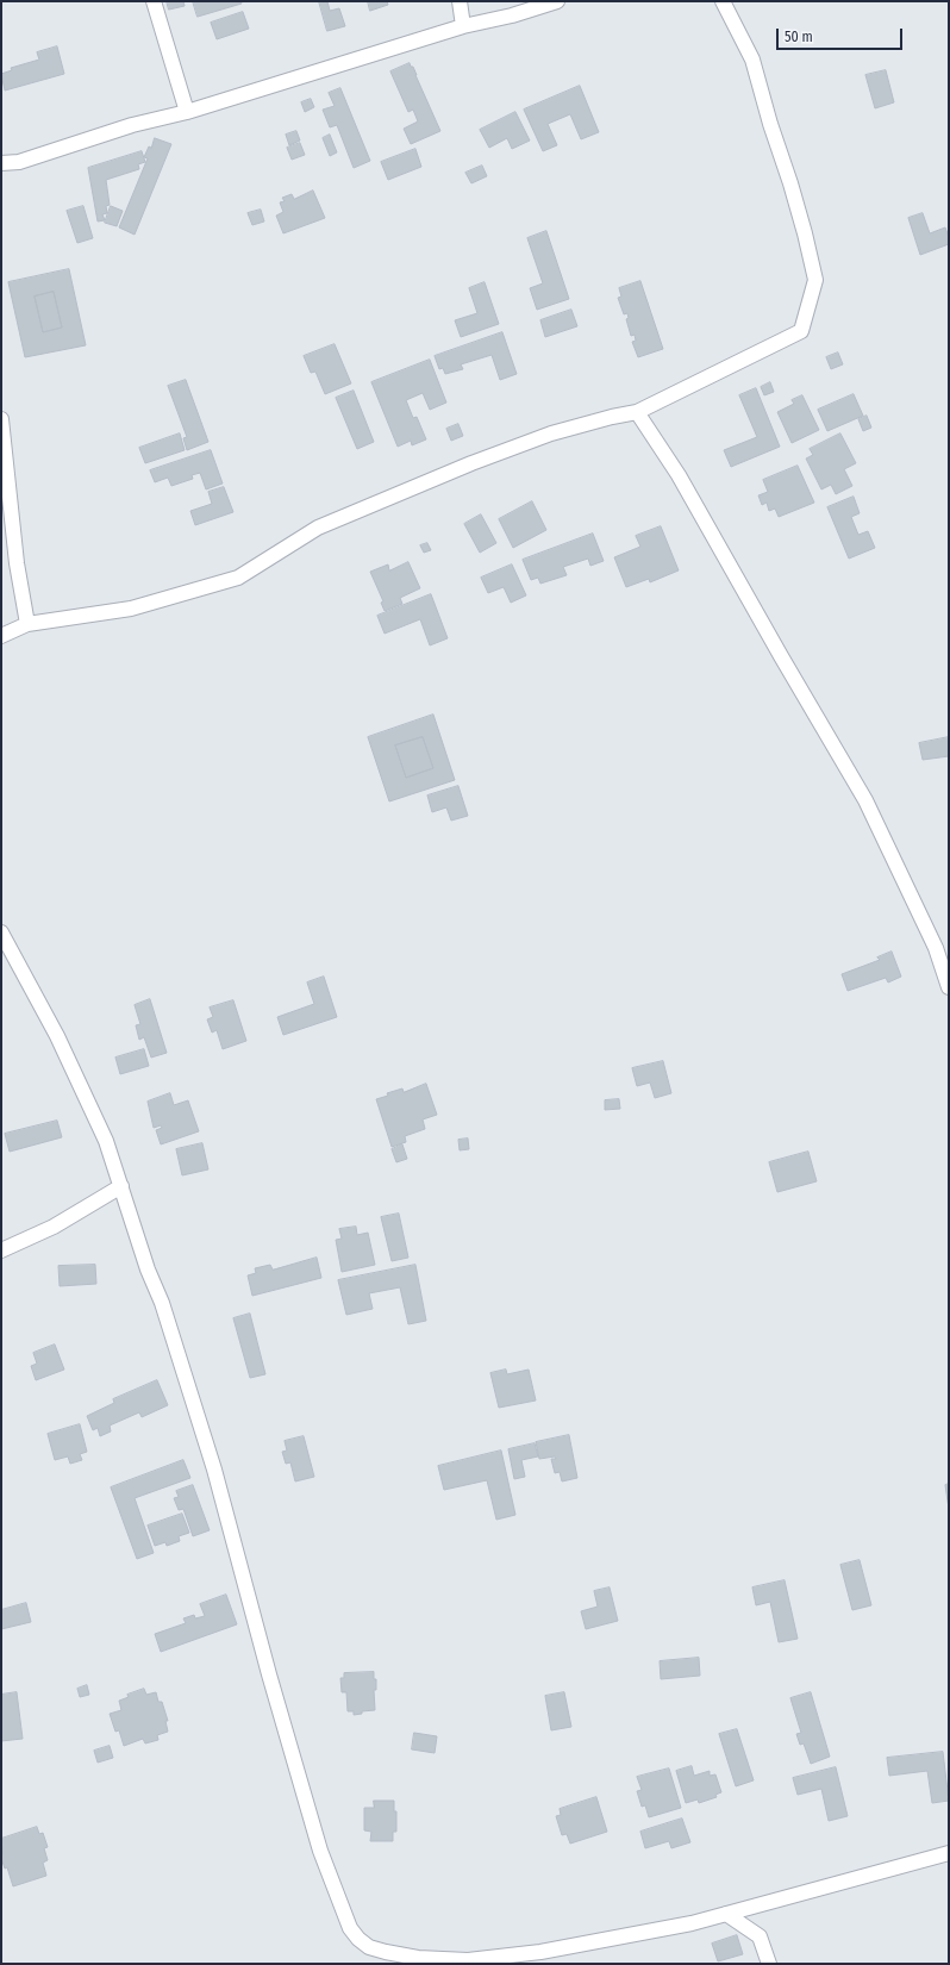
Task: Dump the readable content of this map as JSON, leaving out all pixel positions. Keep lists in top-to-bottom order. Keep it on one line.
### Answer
{"scale_bar":"50 m"}
